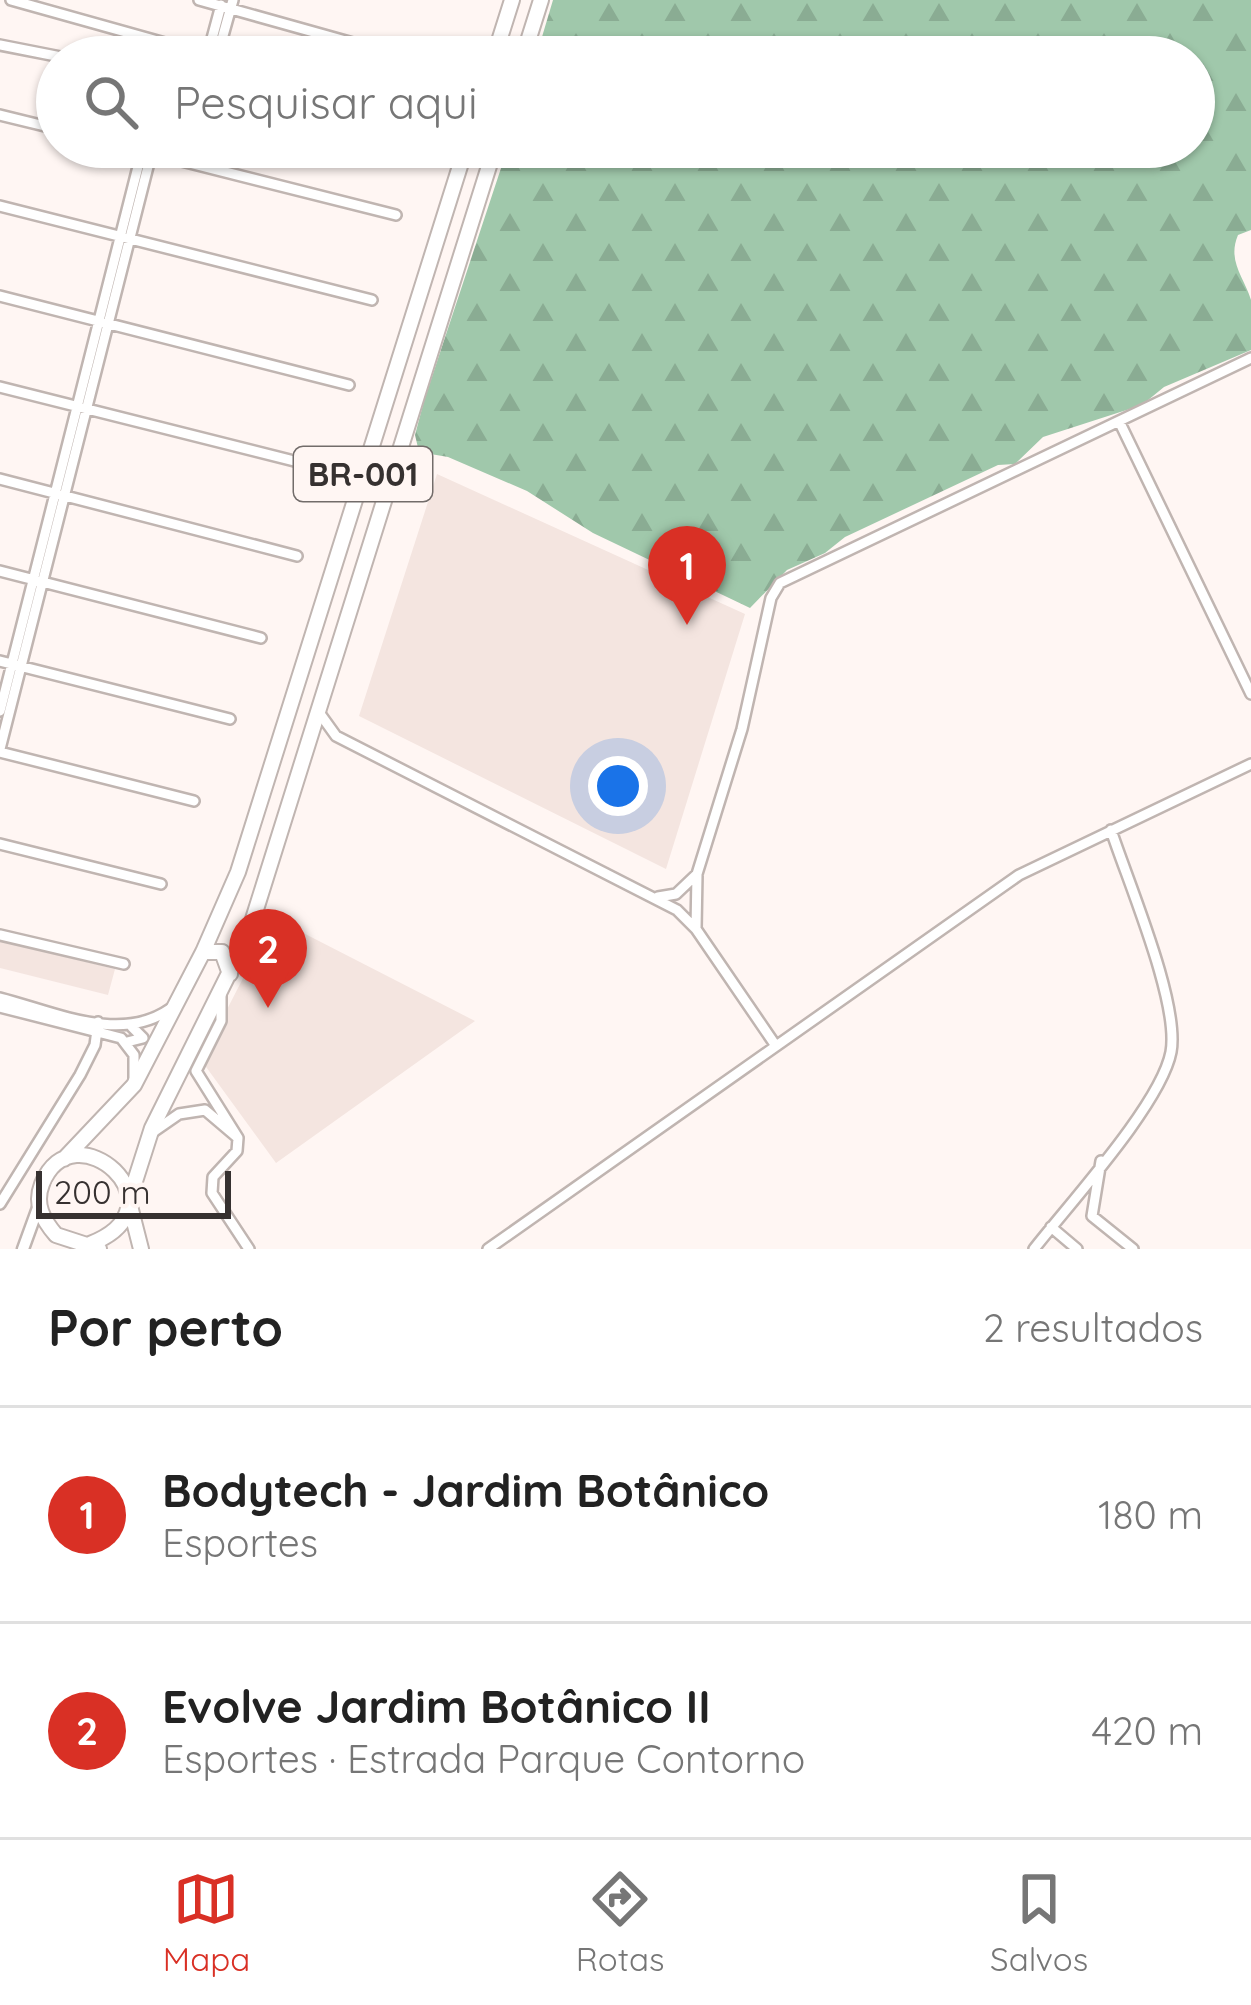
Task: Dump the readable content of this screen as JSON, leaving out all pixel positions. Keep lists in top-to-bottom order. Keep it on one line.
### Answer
{"streets":{"highway":["BR-001"]},"scale_bar":"200 m","page":{"search":"Pesquisar aqui","pins":["1","2"],"scale":"200 m","heading":["Por perto","2 resultados"],"list":[{"mark":"1","name":"Bodytech - Jardim Botânico","note":"Esportes","value":"180 m"},{"mark":"2","name":"Evolve Jardim Botânico II","note":"Esportes · Estrada Parque Contorno","value":"420 m"}],"nav":["Mapa","Rotas","Salvos"]}}
